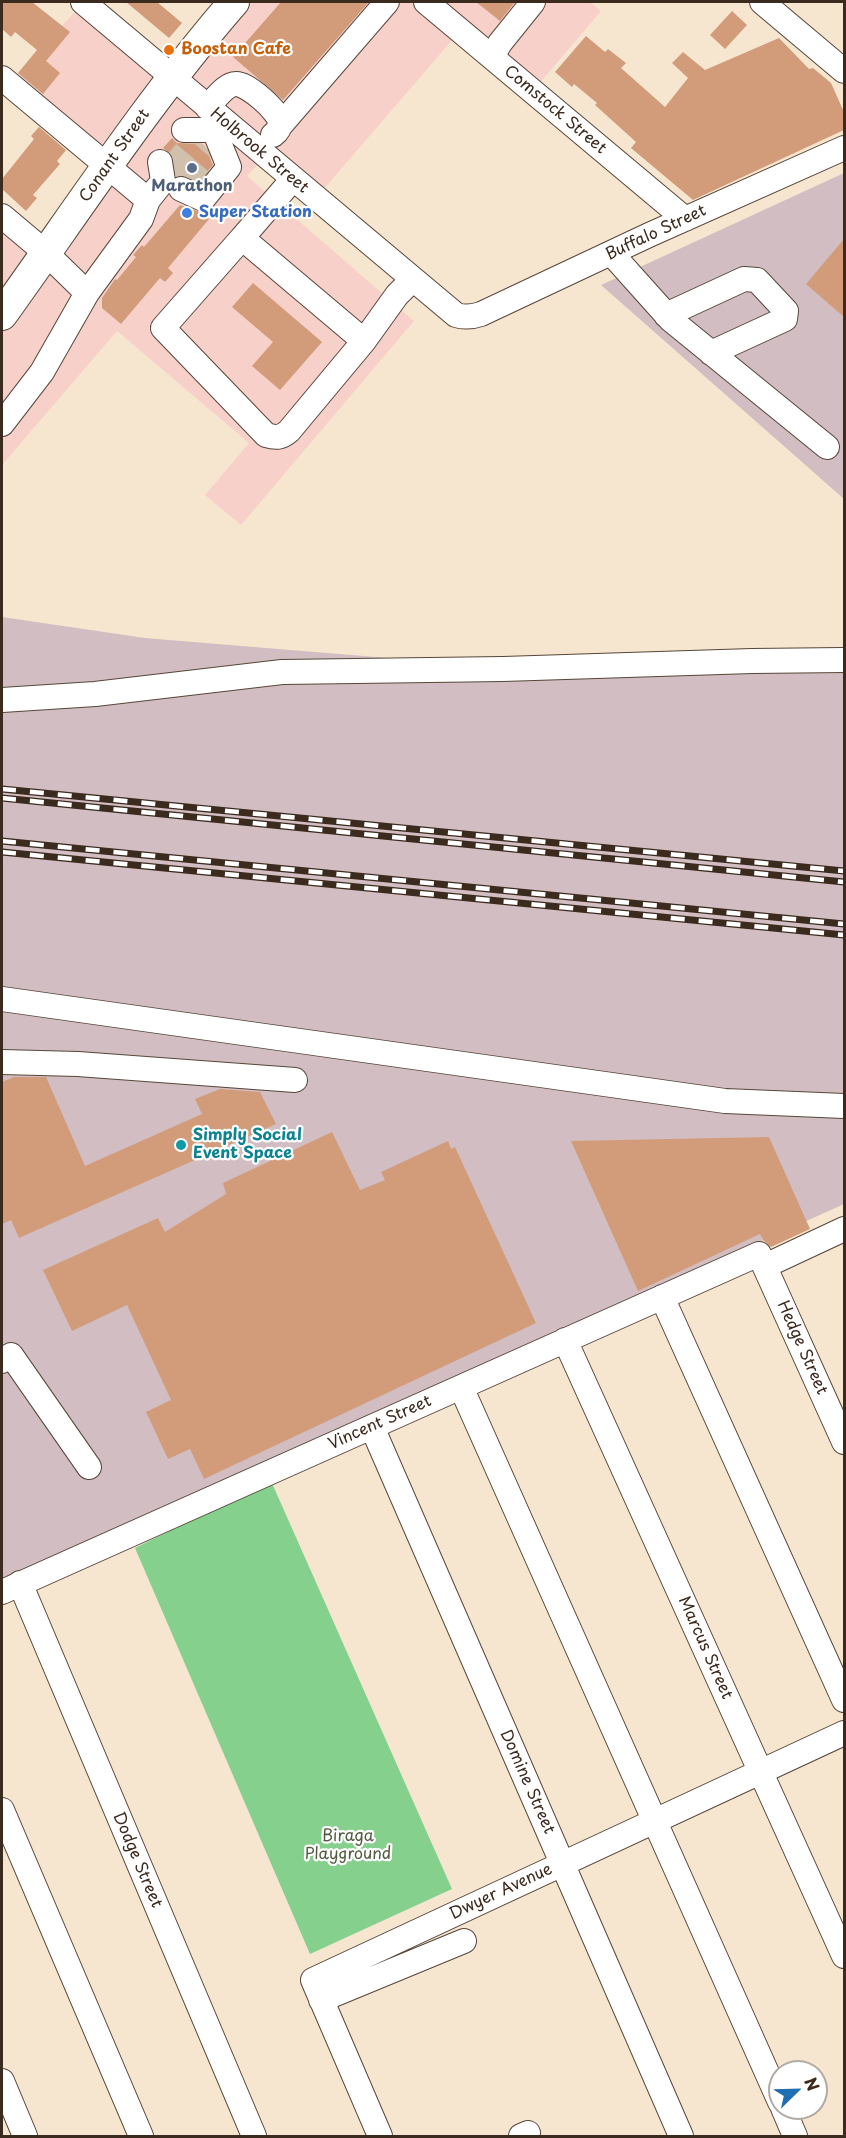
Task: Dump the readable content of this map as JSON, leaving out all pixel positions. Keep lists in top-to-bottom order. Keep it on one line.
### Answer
{"streets":{"main road":["Conant Street"],"street":["Comstock Street","Holbrook Street","Buffalo Street","Hedge Street","Vincent Street","Marcus Street","Domine Street","Dodge Street","Dwyer Avenue"]},"crossings":[["Comstock Street","Buffalo Street"],["Holbrook Street","Conant Street"],["Holbrook Street","Buffalo Street"],["Hedge Street","Vincent Street"],["Vincent Street","Marcus Street"],["Vincent Street","Domine Street"],["Vincent Street","Dodge Street"],["Marcus Street","Dwyer Avenue"],["Domine Street","Dwyer Avenue"]],"parks":["Biraga Playground"],"places":["Boostan Cafe","Marathon","Super Station","Simply Social Event Space"],"north":"top right"}
